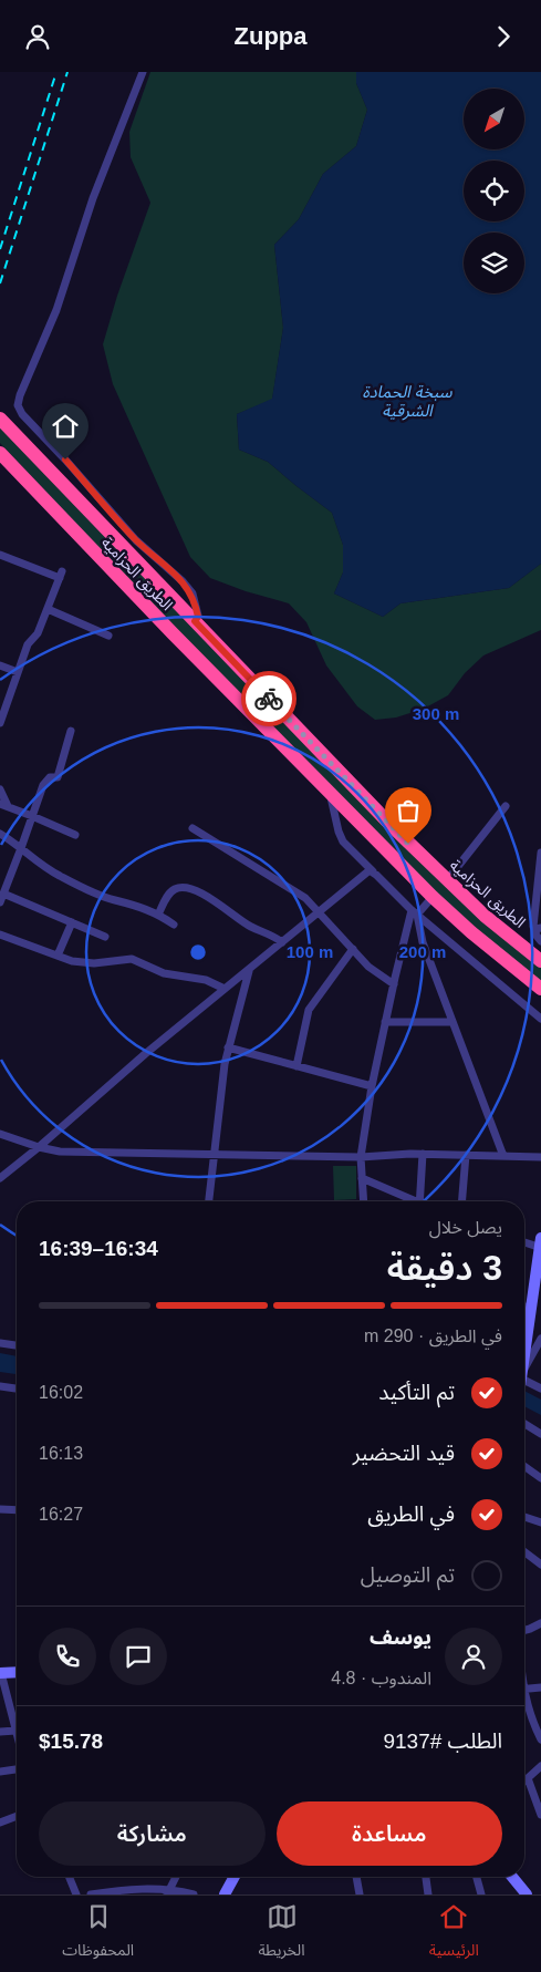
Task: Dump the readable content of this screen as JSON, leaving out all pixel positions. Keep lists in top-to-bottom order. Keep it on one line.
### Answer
{"streets":{"highway":["الطريق الحزامية"]},"water":["سبخة الحمادة الشرقية"],"north":"bottom left","page":{"header":"Zuppa","heading":["3 دقيقة","يصل خلال","16:34–16:39"],"panel":["يوسف","المندوب · 4.8","الطلب #9137","$15.78"],"bar":"في الطريق · 290 m","list":[["تم التأكيد","16:02"],["قيد التحضير","16:13"],["في الطريق","16:27"],"تم التوصيل"],"buttons":["مساعدة","مشاركة"],"tabs":["الرئيسية","الخريطة","المحفوظات"]},"rings":["300 m","100 m","200 m"]}
